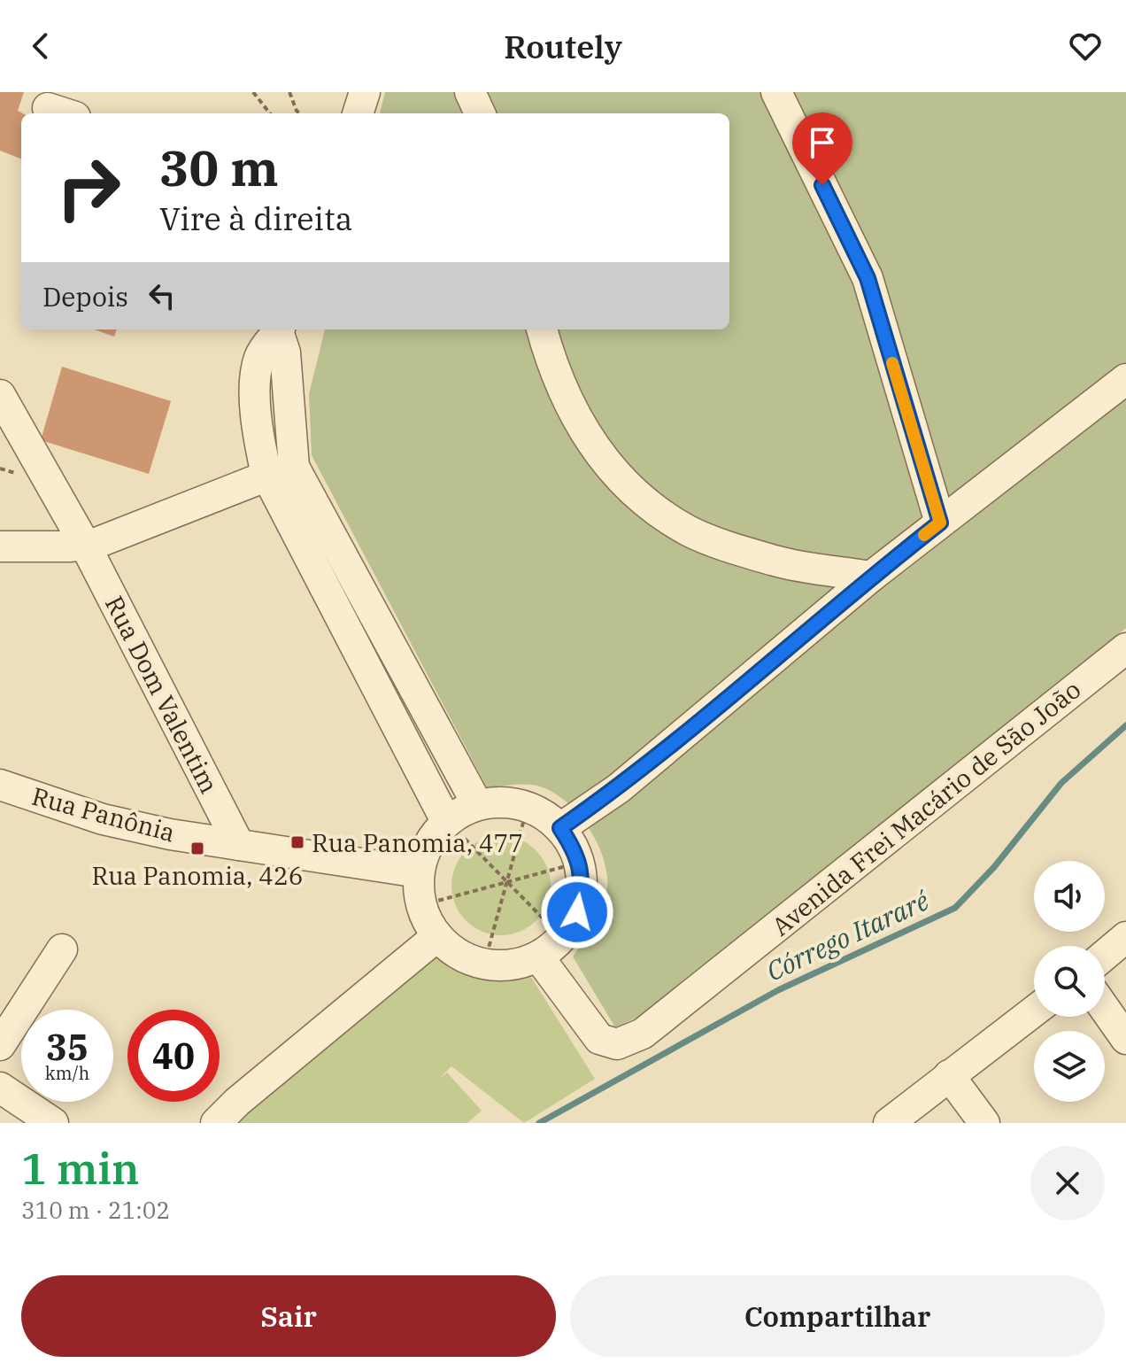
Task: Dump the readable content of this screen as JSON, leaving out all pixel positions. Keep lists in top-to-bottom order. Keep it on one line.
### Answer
{"streets":{"street":["Rua Dom Valentim","Avenida Frei Macário de São João","Rua Panônia"]},"crossings":[["Rua Dom Valentim","Rua Panônia"]],"water":["Córrego Itararé"],"places":{"transit":["Rua Panomia, 477","Rua Panomia, 426"]},"page":{"header":"Routely","turn":["30 m","Vire à direita"],"then":"Depois","speed":"35 km/h","limit":"40","heading":["1 min","310 m · 21:02"],"buttons":["Sair","Compartilhar"]}}
